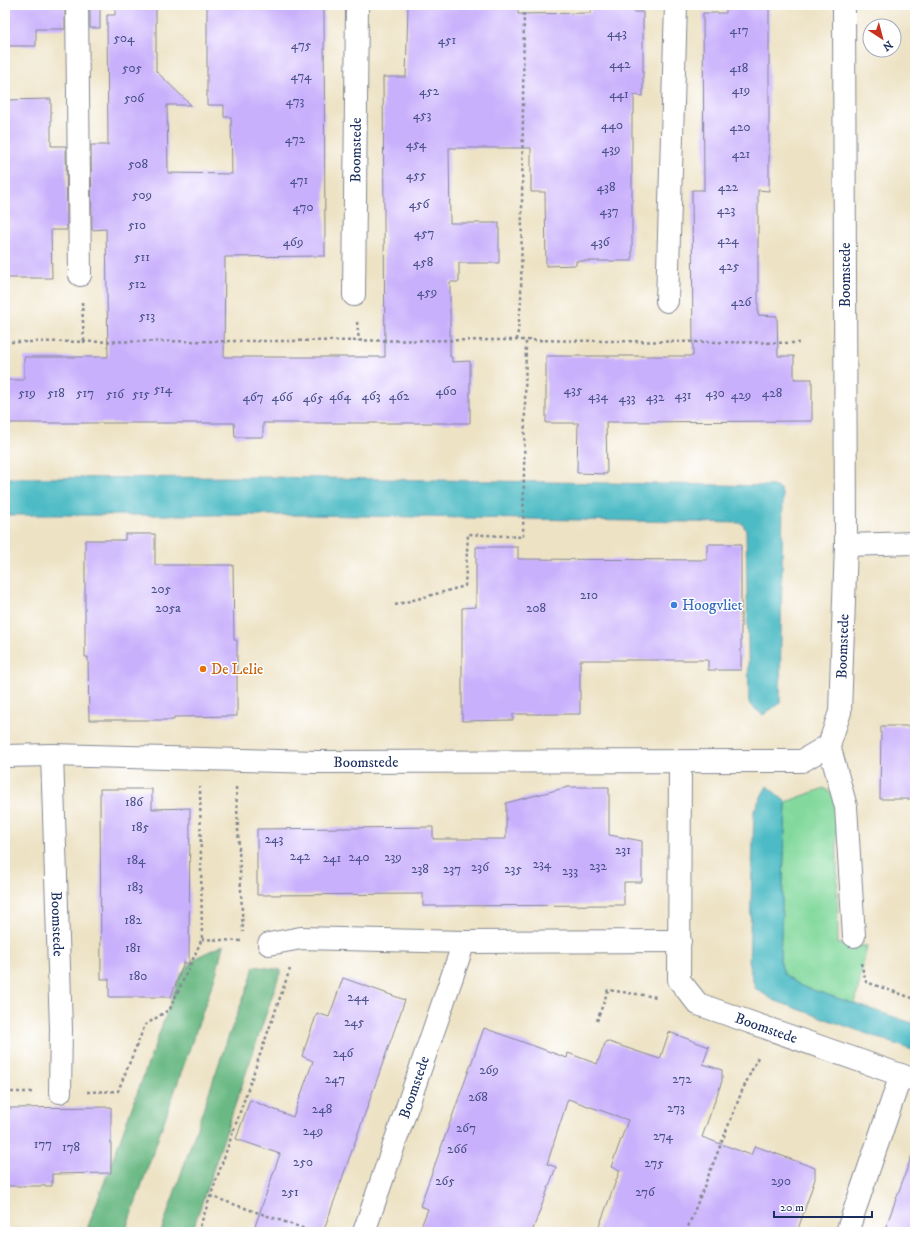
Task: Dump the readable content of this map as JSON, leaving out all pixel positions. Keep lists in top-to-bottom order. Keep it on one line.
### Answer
{"streets":{"street":["Boomstede"]},"places":["Hoogvliet","De Lelie"],"house_numbers":["417","443","504","451","475","442","505","418","474","419","452","441","506","473","453","440","420","472","454","439","421","508","455","471","438","422","509","456","470","423","437","510","457","424","469","436","511","458","425","512","459","426","513","514","435","460","519","518","517","430","428","516","515","431","429","464","463","462","434","467","466","432","465","433","205","210","205a","208","186","185","243","231","242","240","239","241","184","234","232","236","238","237","235","233","183","182","181","180","244","245","246","269","247","272","268","273","248","267","249","274","177","178","266","250","275","265","290","251","276"],"scale_bar":"20 m","north":"bottom right"}
